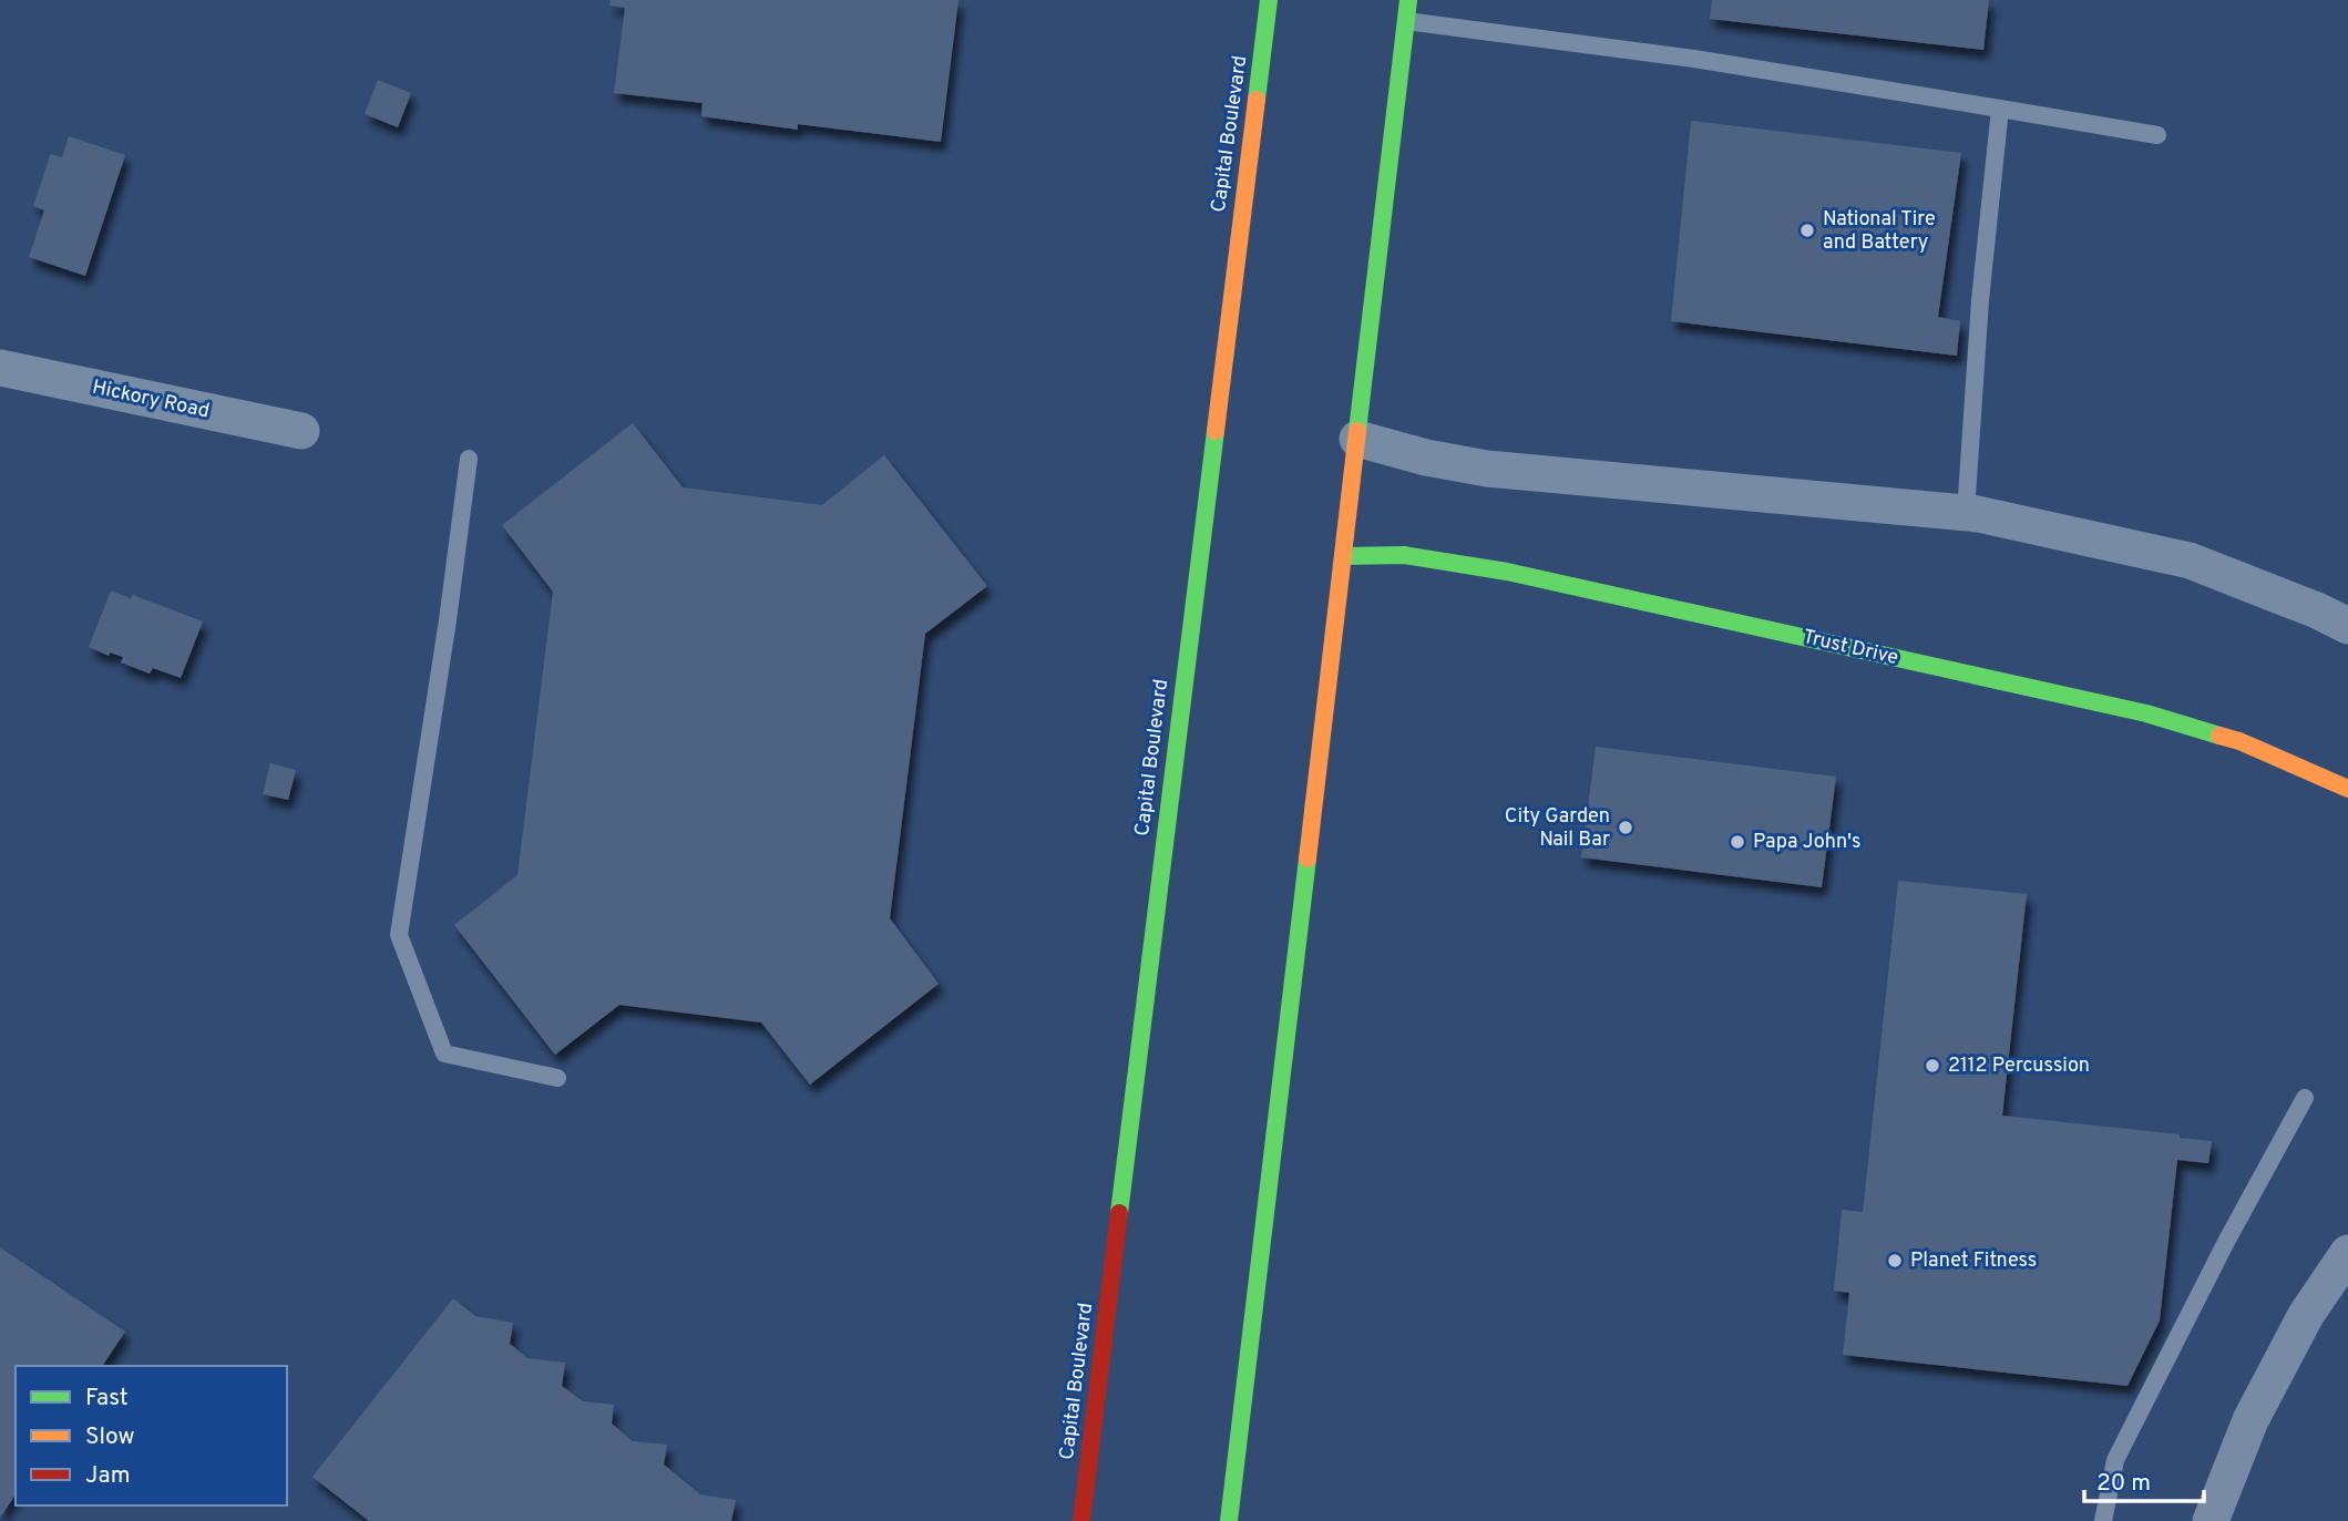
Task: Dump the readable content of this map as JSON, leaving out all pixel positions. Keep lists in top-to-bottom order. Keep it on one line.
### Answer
{"streets":{"main road":["Capital Boulevard","Trust Drive"],"street":["Hickory Road"]},"places":["National Tire and Battery","City Garden Nail Bar","Papa John's","2112 Percussion","Planet Fitness"],"legend":["Fast","Slow","Jam"],"scale_bar":"20 m"}
